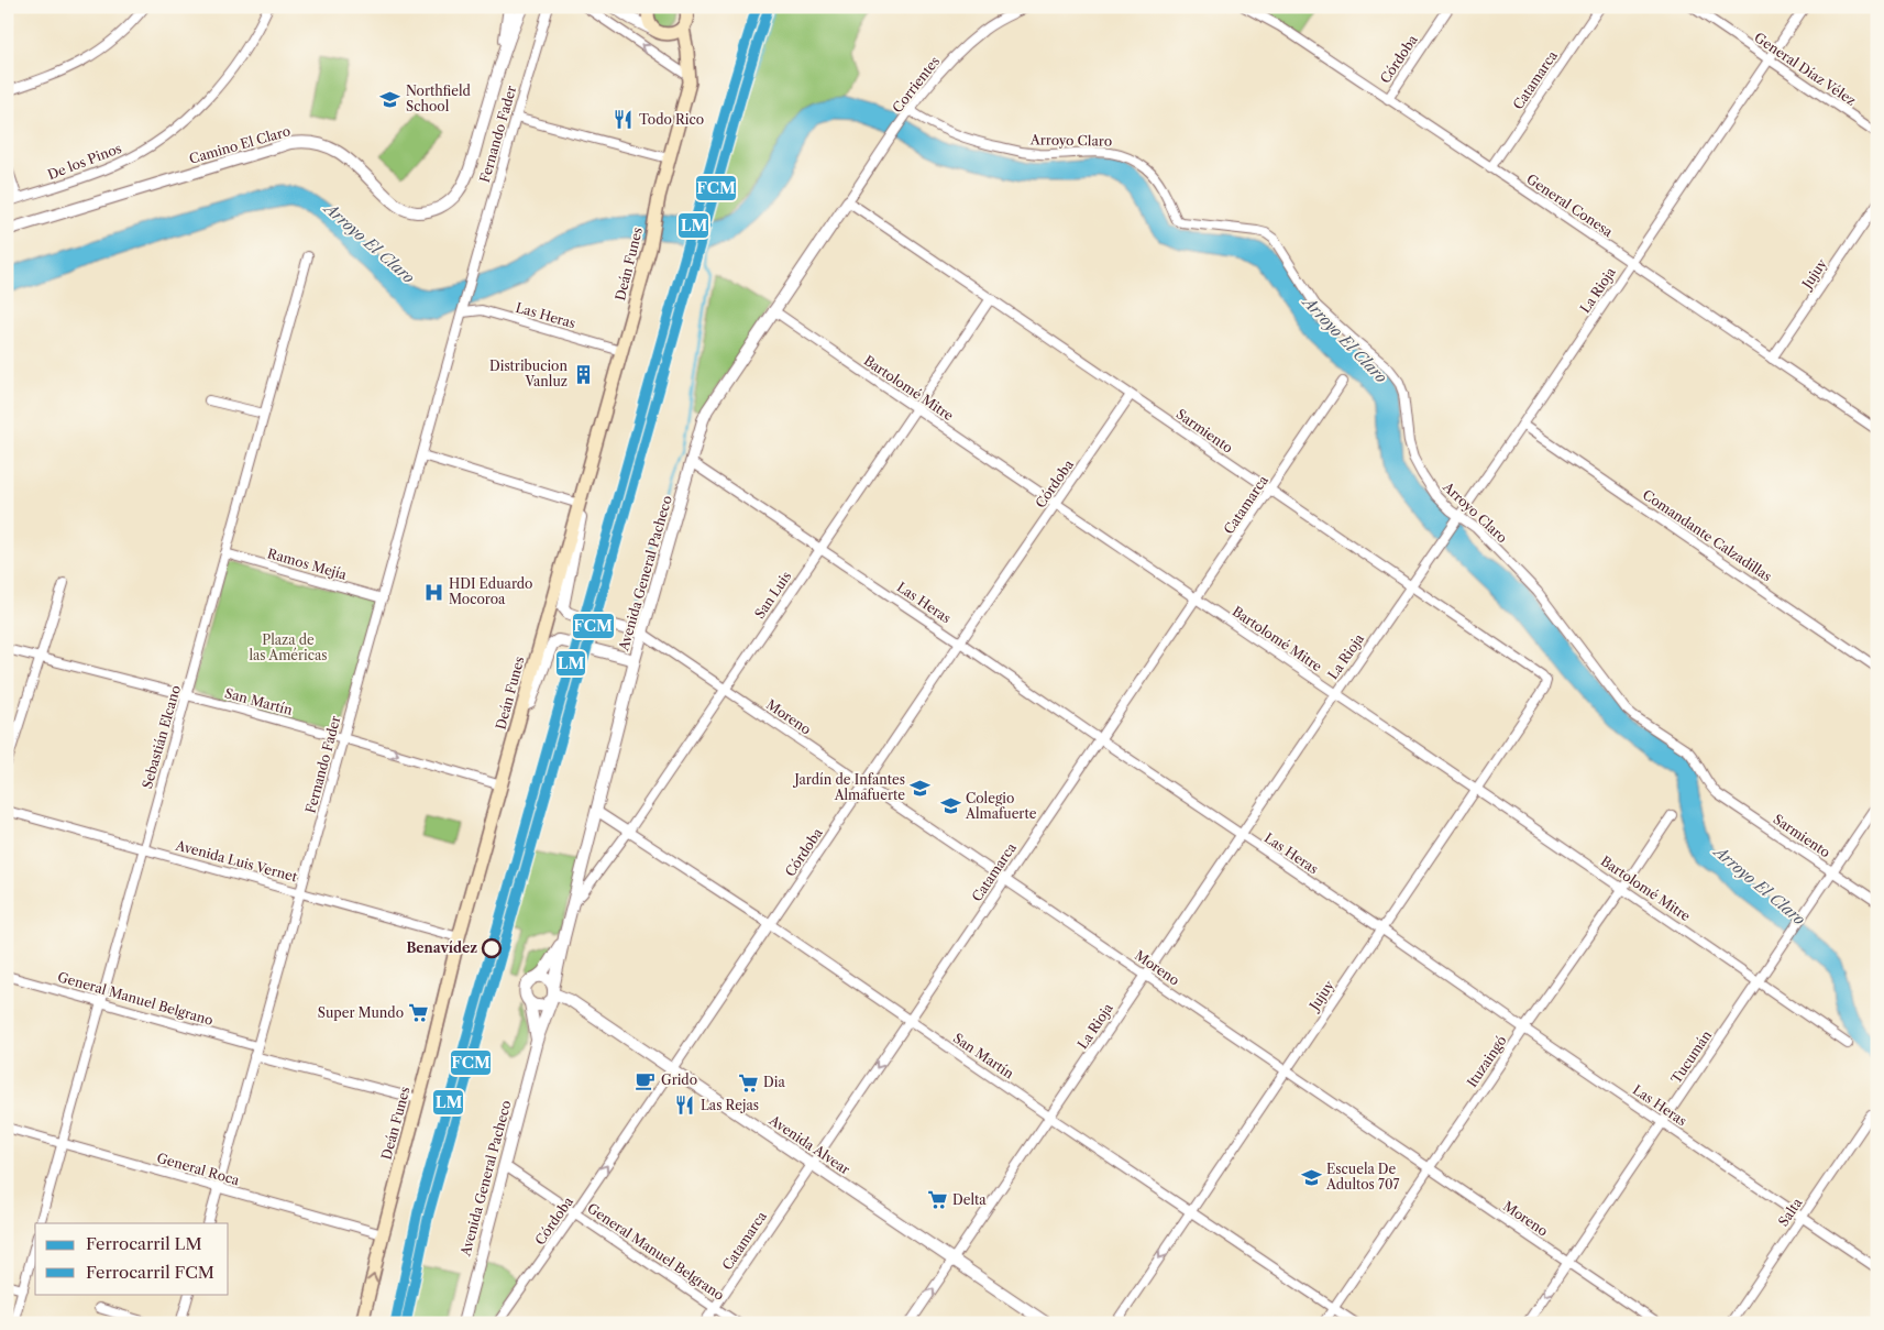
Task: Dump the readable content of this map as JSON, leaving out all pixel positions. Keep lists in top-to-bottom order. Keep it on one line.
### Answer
{"streets":{"main road":["Deán Funes"],"street":["Córdoba","General Díaz Vélez","Catamarca","Corrientes","Fernando Fader","Arroyo Claro","Camino El Claro","De los Pinos","General Conesa","Jujuy","La Rioja","Las Heras","Bartolomé Mitre","Sarmiento","Comandante Calzadillas","Ramos Mejía","Avenida General Pacheco","San Luis","San Martín","Moreno","Sebastián Elcano","Avenida Luis Vernet","General Manuel Belgrano","Tucumán","Ituzaingó","Avenida Alvear","General Roca","Salta"]},"crossings":[["Córdoba","General Conesa"],["Córdoba","Las Heras"],["Córdoba","Bartolomé Mitre"],["Córdoba","Sarmiento"],["Córdoba","San Martín"],["Córdoba","Moreno"],["Córdoba","General Manuel Belgrano"],["Córdoba","Avenida Alvear"],["General Díaz Vélez","La Rioja"],["Catamarca","General Conesa"],["Catamarca","Las Heras"],["Catamarca","Bartolomé Mitre"],["Catamarca","Sarmiento"],["Catamarca","San Martín"],["Catamarca","Moreno"],["Catamarca","General Manuel Belgrano"],["Catamarca","Avenida Alvear"],["Corrientes","Arroyo Claro"],["Corrientes","Sarmiento"],["Corrientes","Avenida General Pacheco"],["Fernando Fader","Las Heras"],["Fernando Fader","Ramos Mejía"],["Fernando Fader","San Martín"],["Fernando Fader","Avenida Luis Vernet"],["Fernando Fader","General Manuel Belgrano"],["Fernando Fader","General Roca"],["Arroyo Claro","La Rioja"],["Arroyo Claro","Sarmiento"],["General Conesa","Jujuy"],["General Conesa","La Rioja"],["Deán Funes","Las Heras"],["Deán Funes","San Martín"],["Deán Funes","Avenida Luis Vernet"],["Deán Funes","General Roca"],["Jujuy","Las Heras"],["Jujuy","Bartolomé Mitre"],["Jujuy","Sarmiento"],["Jujuy","San Martín"],["Jujuy","Moreno"],["La Rioja","Las Heras"],["La Rioja","Bartolomé Mitre"],["La Rioja","Sarmiento"],["La Rioja","Comandante Calzadillas"],["La Rioja","San Martín"],["La Rioja","Moreno"],["La Rioja","Avenida Alvear"],["Las Heras","Avenida General Pacheco"],["Las Heras","San Luis"],["Las Heras","Tucumán"],["Las Heras","Ituzaingó"],["Las Heras","Salta"],["Bartolomé Mitre","Avenida General Pacheco"],["Bartolomé Mitre","San Luis"],["Bartolomé Mitre","Tucumán"],["Bartolomé Mitre","Ituzaingó"],["Sarmiento","Avenida General Pacheco"],["Sarmiento","San Luis"],["Sarmiento","Tucumán"],["Ramos Mejía","Sebastián Elcano"],["Avenida General Pacheco","San Luis"],["Avenida General Pacheco","San Martín"],["Avenida General Pacheco","Moreno"],["Avenida General Pacheco","General Manuel Belgrano"],["Avenida General Pacheco","Avenida Alvear"],["San Luis","San Martín"],["San Luis","Moreno"],["San Martín","Sebastián Elcano"],["San Martín","Ituzaingó"],["Moreno","Tucumán"],["Moreno","Ituzaingó"],["Sebastián Elcano","Avenida Luis Vernet"],["Sebastián Elcano","General Manuel Belgrano"],["Sebastián Elcano","General Roca"]],"water":["Arroyo El Claro"],"parks":["Plaza de las Américas"],"places":{"school or university":["Northfield School","Jardín de Infantes Almafuerte","Colegio Almafuerte","Escuela De Adultos 707"],"restaurant":["Todo Rico","Las Rejas"],"building":["Distribucion Vanluz"],"hospital":["HDI Eduardo Mocoroa"],"other":["Benavídez"],"supermarket":["Super Mundo","Dia","Delta"],"cafe":["Grido"]},"lines":["rail line LM","rail line FCM"],"legend":["Ferrocarril LM","Ferrocarril FCM"]}
